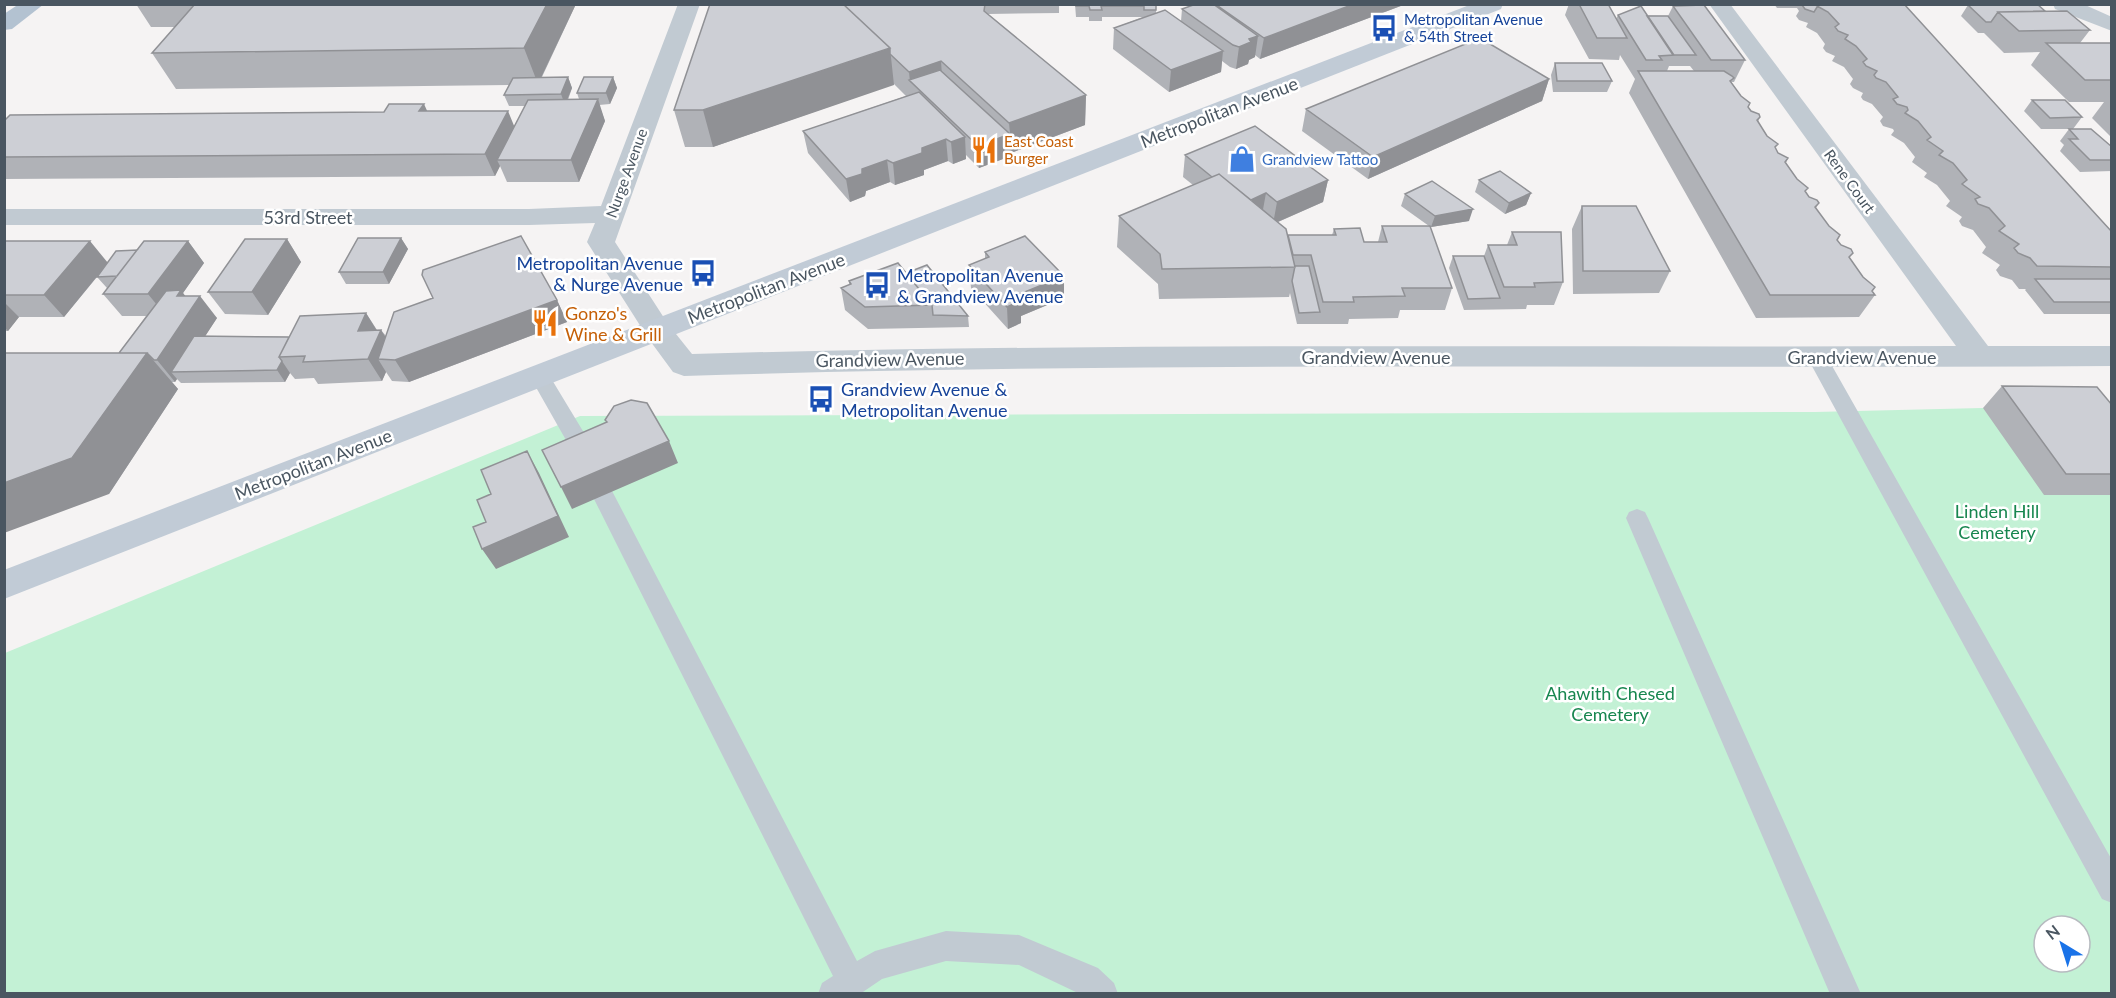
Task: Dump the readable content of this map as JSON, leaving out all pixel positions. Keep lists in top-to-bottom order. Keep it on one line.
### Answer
{"streets":{"main road":["Metropolitan Avenue"],"street":["Nurge Avenue","Rene Court","53rd Street","Grandview Avenue"]},"crossings":[["Metropolitan Avenue","Nurge Avenue"],["Metropolitan Avenue","Grandview Avenue"],["Nurge Avenue","53rd Street"],["Nurge Avenue","Grandview Avenue"],["Rene Court","Grandview Avenue"]],"parks":["Linden Hill Cemetery","Ahawith Chesed Cemetery"],"places":{"bus stop":["Metropolitan Avenue & 54th Street","Metropolitan Avenue & Nurge Avenue","Metropolitan Avenue & Grandview Avenue","Grandview Avenue & Metropolitan Avenue"],"restaurant":["East Coast Burger","Gonzo's Wine & Grill"],"shop":["Grandview Tattoo"]},"north":"top left"}
